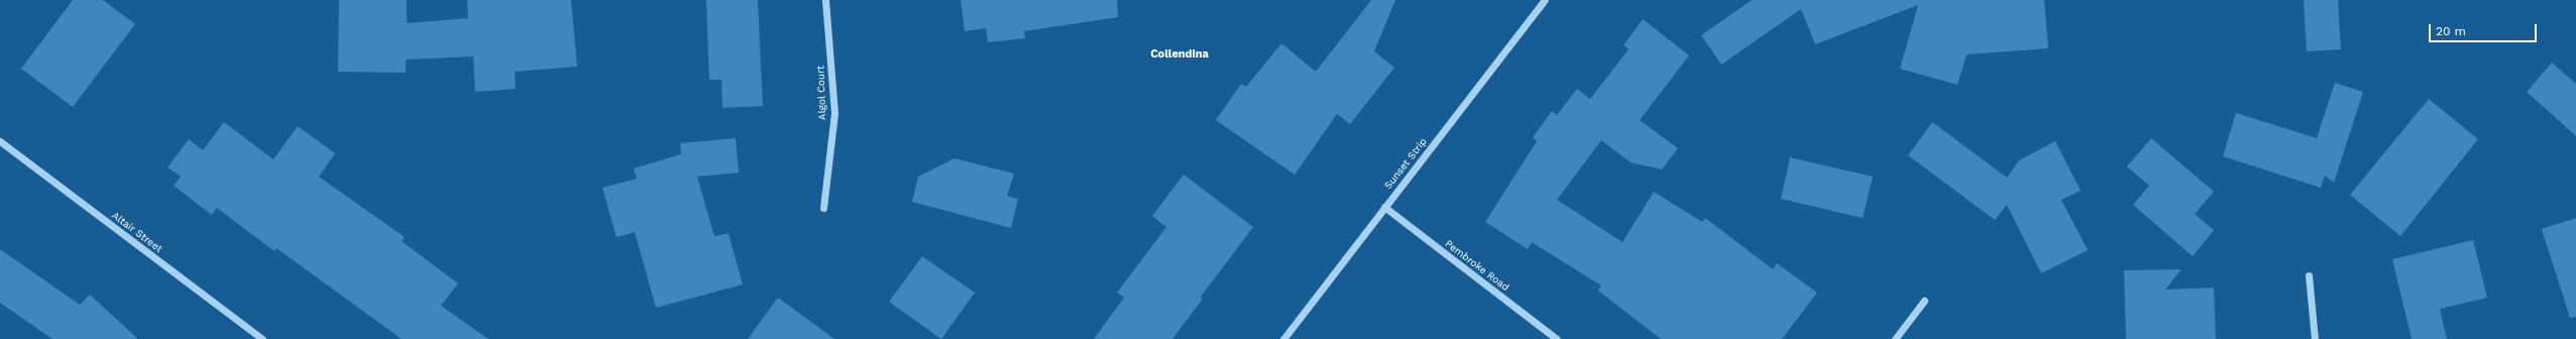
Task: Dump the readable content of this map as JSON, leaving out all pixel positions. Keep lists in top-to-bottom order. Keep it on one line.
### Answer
{"streets":{"street":["Algol Court","Sunset Strip","Altair Street","Pembroke Road"]},"crossings":[["Sunset Strip","Pembroke Road"]],"districts":["Collendina"],"scale_bar":"20 m"}
